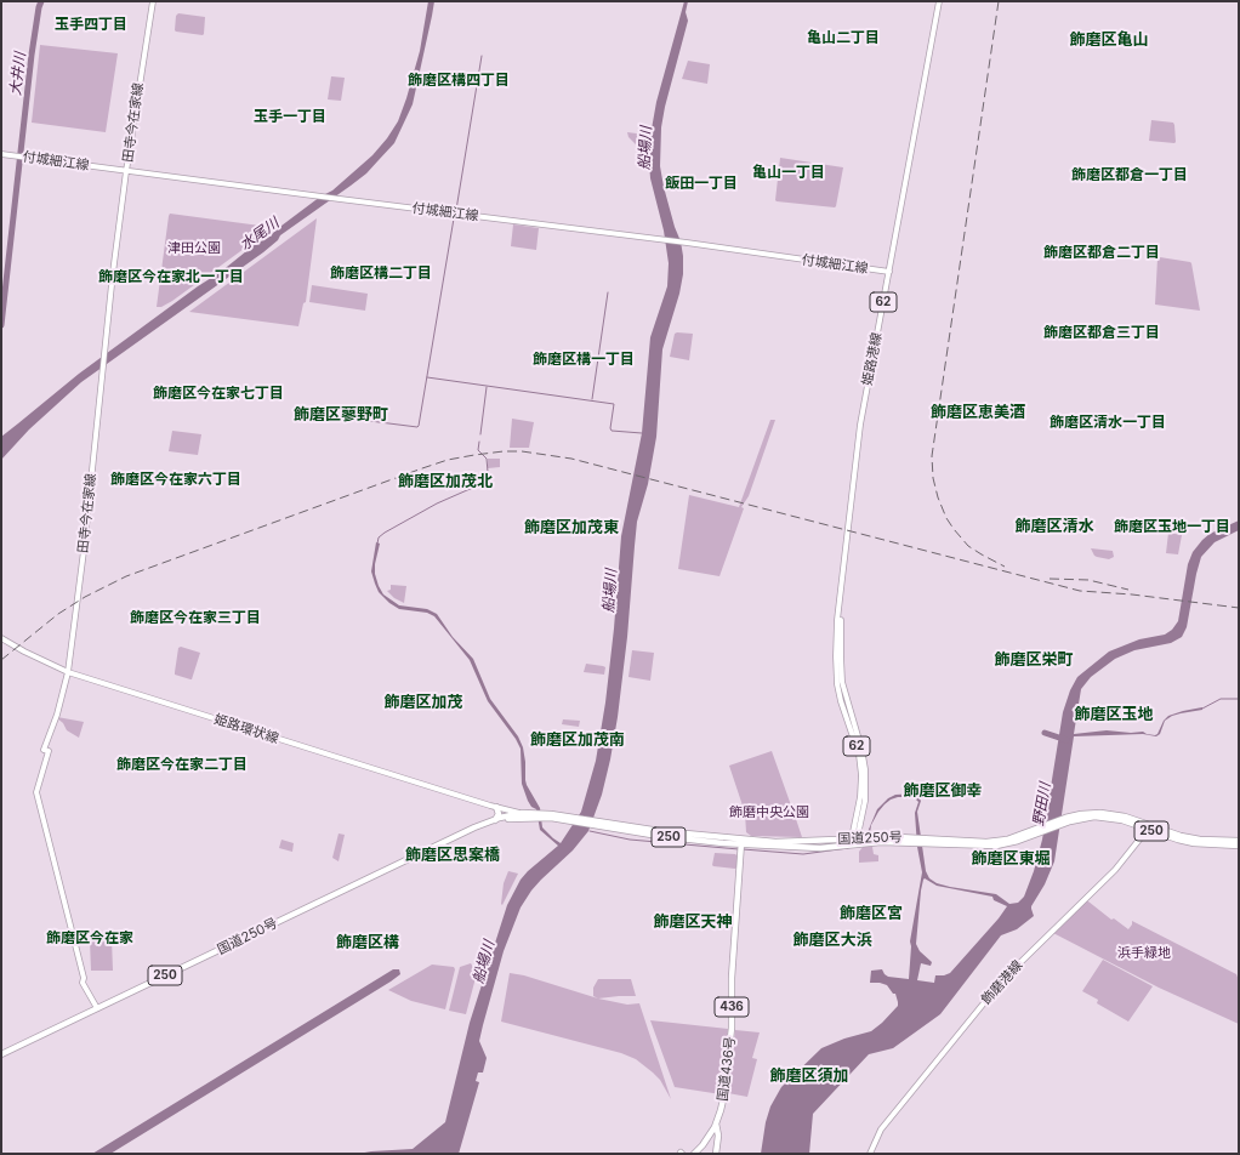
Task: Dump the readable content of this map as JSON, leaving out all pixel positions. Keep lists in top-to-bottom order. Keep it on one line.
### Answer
{"streets":{"highway":["250","国道250号","436","国道436号"],"main road":["田寺今在家線","付城細江線","62","姫路港線","姫路環状線","飾磨港線"]},"crossings":[["田寺今在家線","付城細江線"],["田寺今在家線","姫路環状線"],["田寺今在家線","国道250号"],["付城細江線","姫路港線"],["姫路港線","国道250号"],["姫路環状線","国道250号"],["国道250号","飾磨港線"],["国道250号","国道436号"]],"districts":["玉手四丁目","亀山二丁目","飾磨区亀山","飾磨区構四丁目","玉手一丁目","亀山一丁目","飾磨区都倉一丁目","飯田一丁目","飾磨区都倉二丁目","飾磨区構二丁目","飾磨区今在家北一丁目","飾磨区都倉三丁目","飾磨区構一丁目","飾磨区今在家七丁目","飾磨区恵美酒","飾磨区蓼野町","飾磨区清水一丁目","飾磨区今在家六丁目","飾磨区加茂北","飾磨区清水","飾磨区玉地一丁目","飾磨区加茂東","飾磨区今在家三丁目","飾磨区栄町","飾磨区加茂","飾磨区玉地","飾磨区加茂南","飾磨区今在家二丁目","飾磨区御幸","飾磨区思案橋","飾磨区東堀","飾磨区宮","飾磨区天神","飾磨区今在家","飾磨区大浜","飾磨区構","飾磨区須加"],"water":["大井川","船場川","水尾川","野田川"],"parks":["津田公園","飾磨中央公園","浜手緑地"]}
